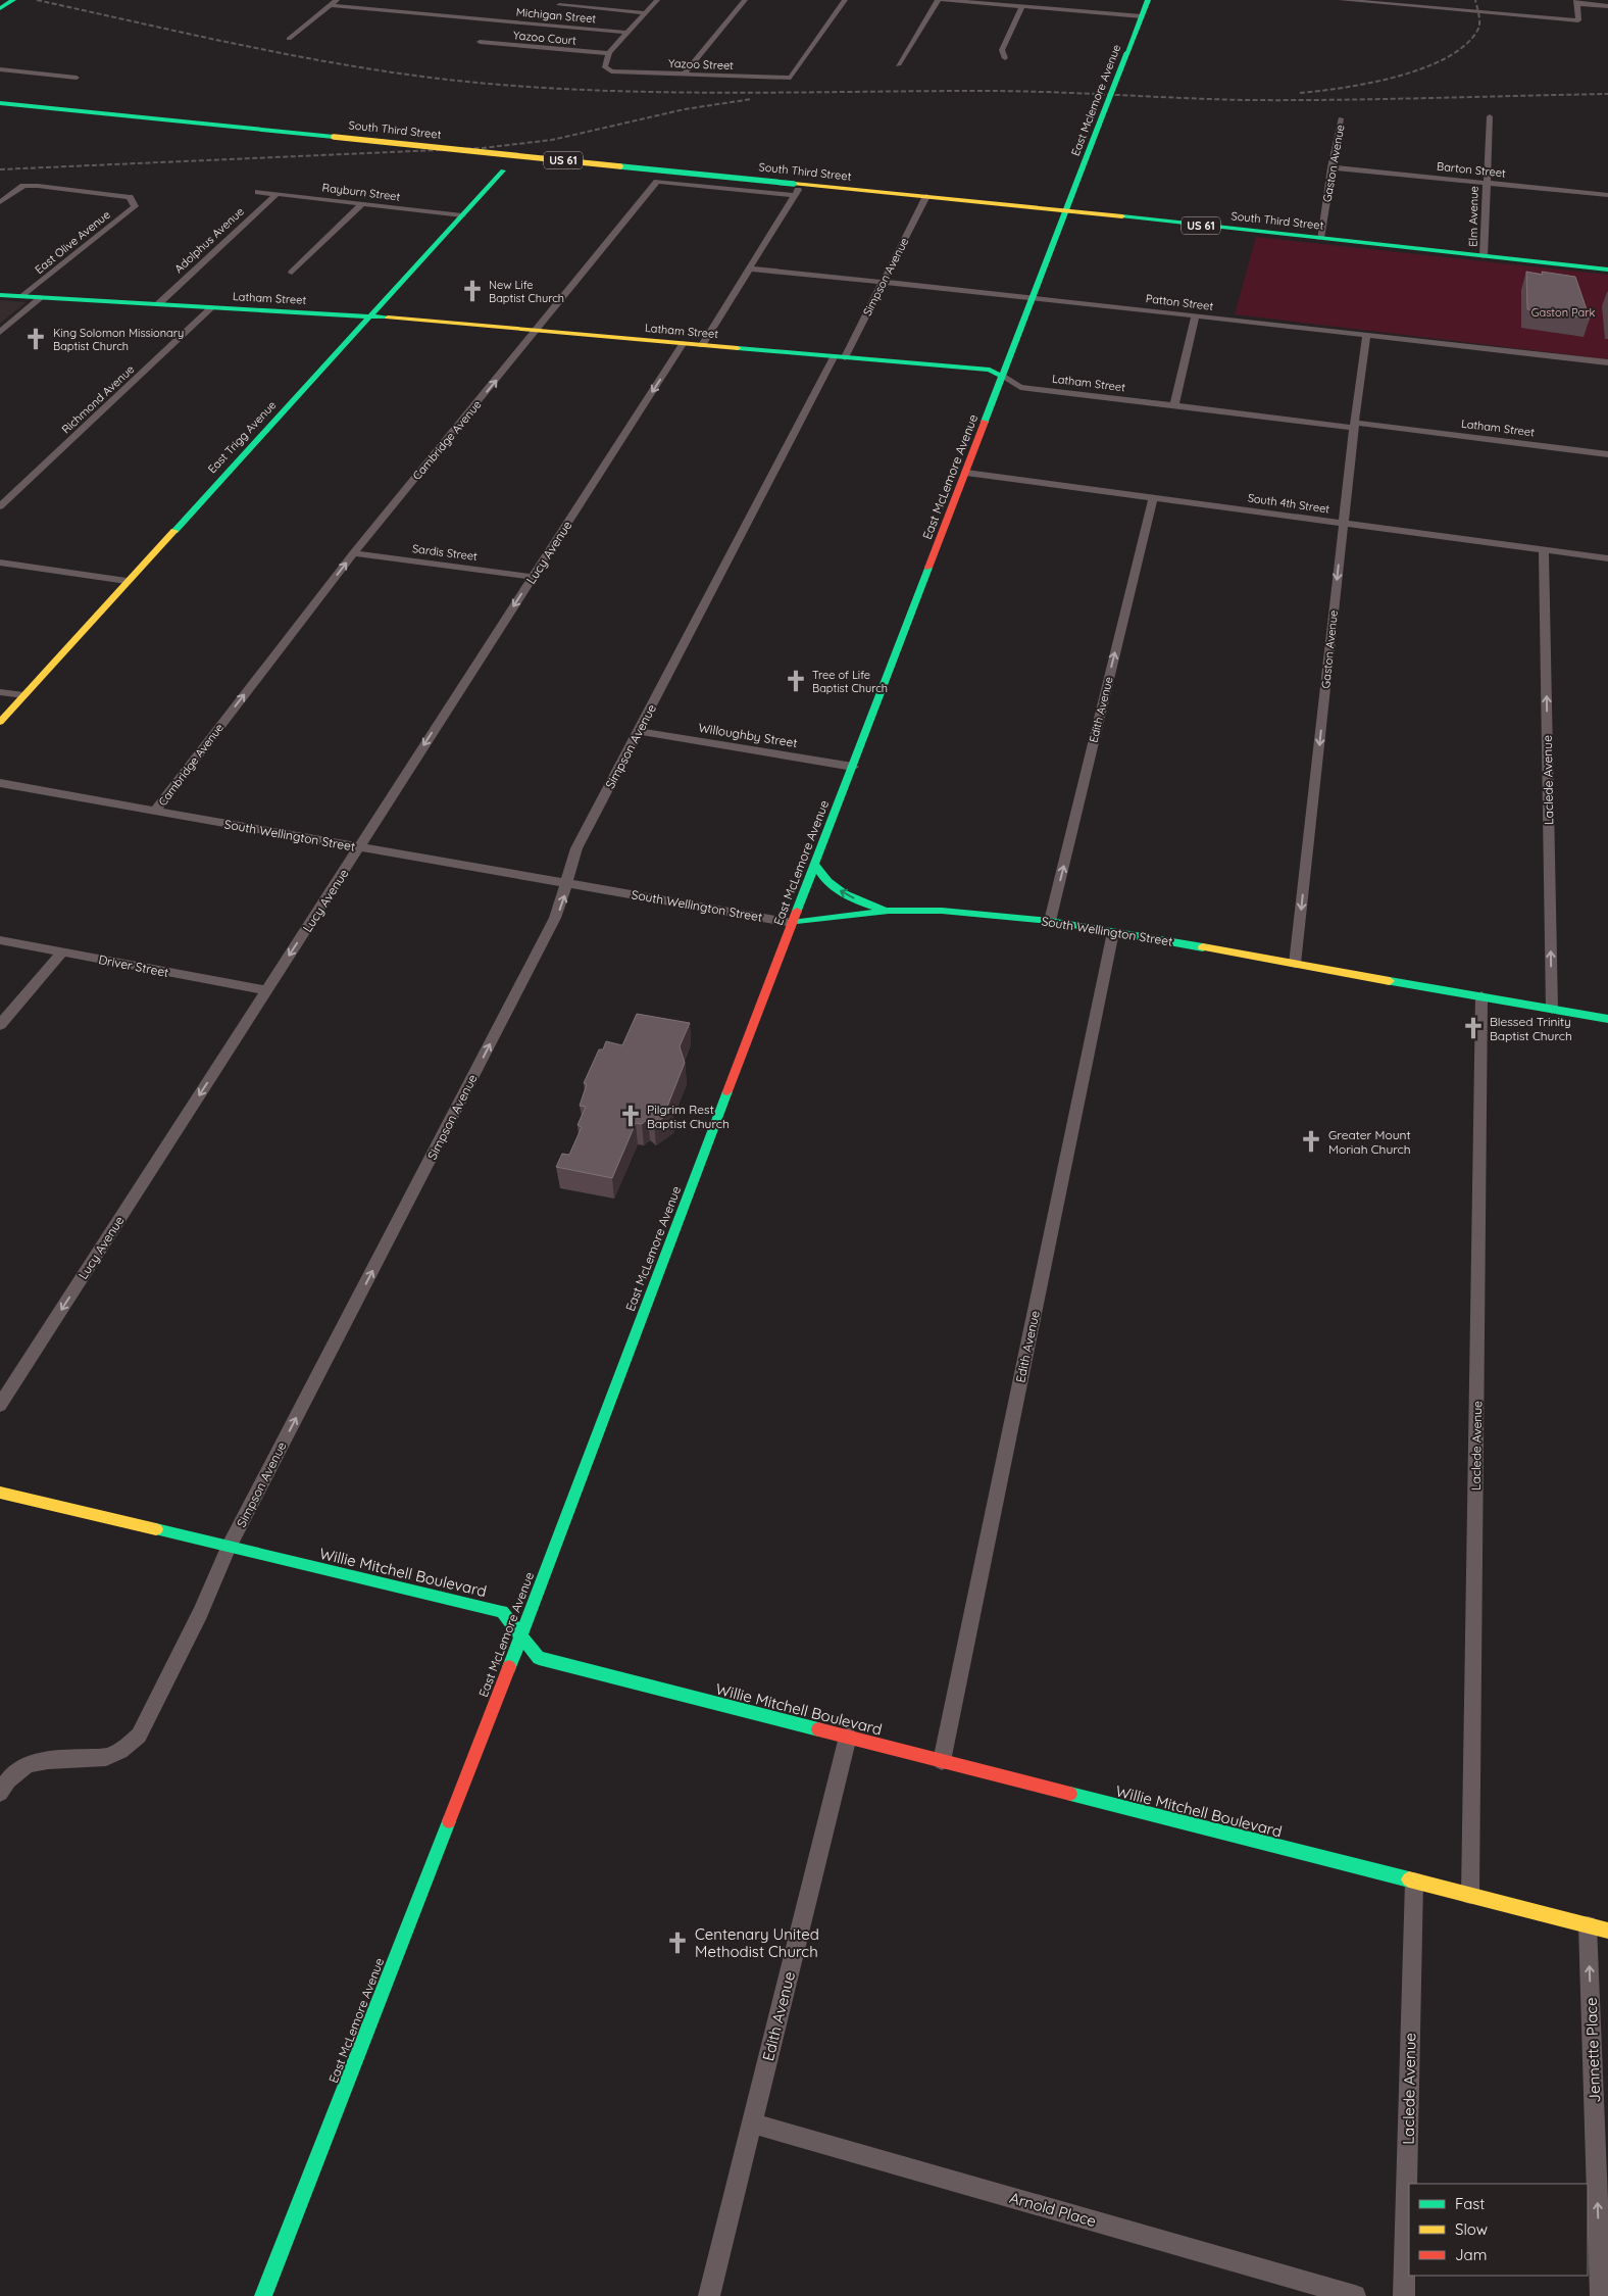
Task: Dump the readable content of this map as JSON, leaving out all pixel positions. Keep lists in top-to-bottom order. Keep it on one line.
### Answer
{"streets":{"main road":["East Mclemore Avenue","South Third Street","US 61","Latham Street","East Trigg Avenue","East McLemore Avenue","South Wellington Street","Willie Mitchell Boulevard"],"street":["Michigan Street","Yazoo Court","Yazoo Street","Gaston Avenue","Barton Street","Rayburn Street","Elm Avenue","Adolphus Avenue","East Olive Avenue","Simpson Avenue","Patton Street","Richmond Avenue","Cambridge Avenue","South 4th Street","Sardis Street","Lucy Avenue","Edith Avenue","Willoughby Street","Laclede Avenue","Driver Street","Jennette Place","Arnold Place"]},"crossings":[["East Mclemore Avenue","South Third Street"],["East Mclemore Avenue","East McLemore Avenue"],["South Third Street","Gaston Avenue"],["South Third Street","Elm Avenue"],["South Third Street","Simpson Avenue"],["South Third Street","Cambridge Avenue"],["South Third Street","East McLemore Avenue"],["Gaston Avenue","Barton Street"],["Gaston Avenue","Latham Street"],["Gaston Avenue","Patton Street"],["Gaston Avenue","South 4th Street"],["Gaston Avenue","South Wellington Street"],["Barton Street","Elm Avenue"],["Rayburn Street","Adolphus Avenue"],["Rayburn Street","East Trigg Avenue"],["Adolphus Avenue","Latham Street"],["East Olive Avenue","Latham Street"],["Simpson Avenue","Latham Street"],["Simpson Avenue","Patton Street"],["Simpson Avenue","Willoughby Street"],["Simpson Avenue","South Wellington Street"],["Simpson Avenue","Willie Mitchell Boulevard"],["Latham Street","Richmond Avenue"],["Latham Street","East Trigg Avenue"],["Latham Street","Cambridge Avenue"],["Latham Street","East McLemore Avenue"],["Latham Street","Lucy Avenue"],["Patton Street","East McLemore Avenue"],["Cambridge Avenue","Sardis Street"],["Cambridge Avenue","South Wellington Street"],["East McLemore Avenue","South 4th Street"],["East McLemore Avenue","Willoughby Street"],["East McLemore Avenue","South Wellington Street"],["East McLemore Avenue","Willie Mitchell Boulevard"],["South 4th Street","Edith Avenue"],["South 4th Street","Laclede Avenue"],["Sardis Street","Lucy Avenue"],["Lucy Avenue","South Wellington Street"],["Lucy Avenue","Driver Street"],["Edith Avenue","South Wellington Street"],["Edith Avenue","Willie Mitchell Boulevard"],["Edith Avenue","Arnold Place"],["Laclede Avenue","South Wellington Street"],["Laclede Avenue","Willie Mitchell Boulevard"],["Willie Mitchell Boulevard","Jennette Place"]],"one_way":["Gaston Avenue","Simpson Avenue","Cambridge Avenue","Lucy Avenue","Jennette Place"],"parks":["Gaston Park"],"places":{"church":["New Life Baptist Church","King Solomon Missionary Baptist Church","Tree of Life Baptist Church","Blessed Trinity Baptist Church","Pilgrim Rest Baptist Church","Greater Mount Moriah Church","Centenary United Methodist Church"]},"legend":["Fast","Slow","Jam"]}
